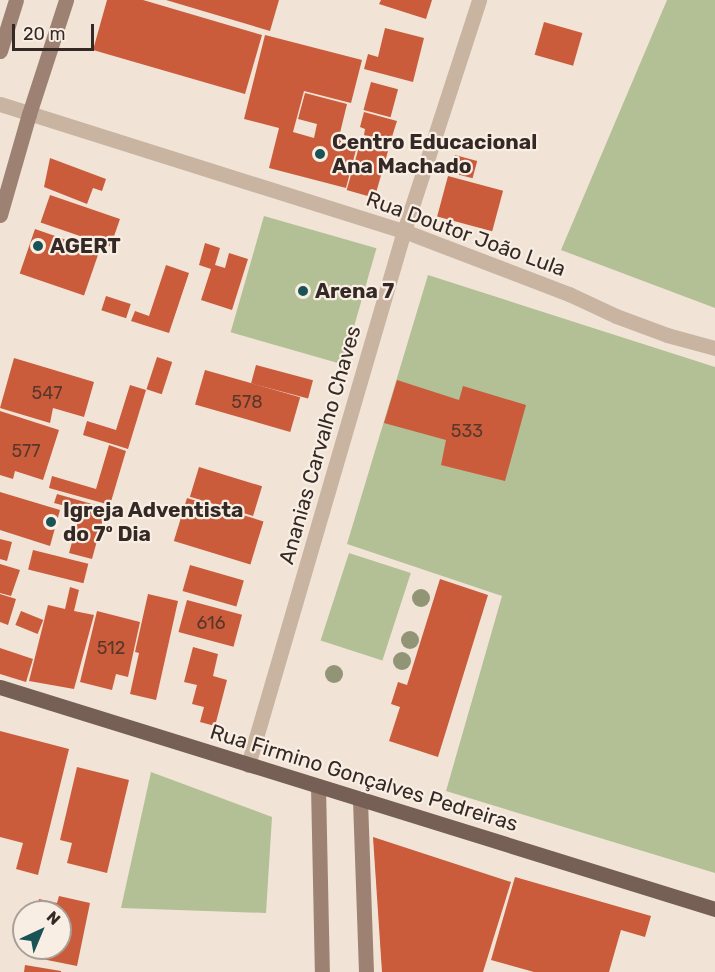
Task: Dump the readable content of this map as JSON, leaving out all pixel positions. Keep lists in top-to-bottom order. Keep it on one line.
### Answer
{"streets":{"main road":["Rua Firmino Gonçalves Pedreiras"],"street":["Rua Doutor João Lula","Ananias Carvalho Chaves"]},"crossings":[["Rua Doutor João Lula","Ananias Carvalho Chaves"],["Ananias Carvalho Chaves","Rua Firmino Gonçalves Pedreiras"]],"places":["Centro Educacional Ana Machado","AGERT","Arena 7","Igreja Adventista do 7º Dia"],"house_numbers":["547","578","533","577","616","512"],"scale_bar":"20 m","north":"top right"}
